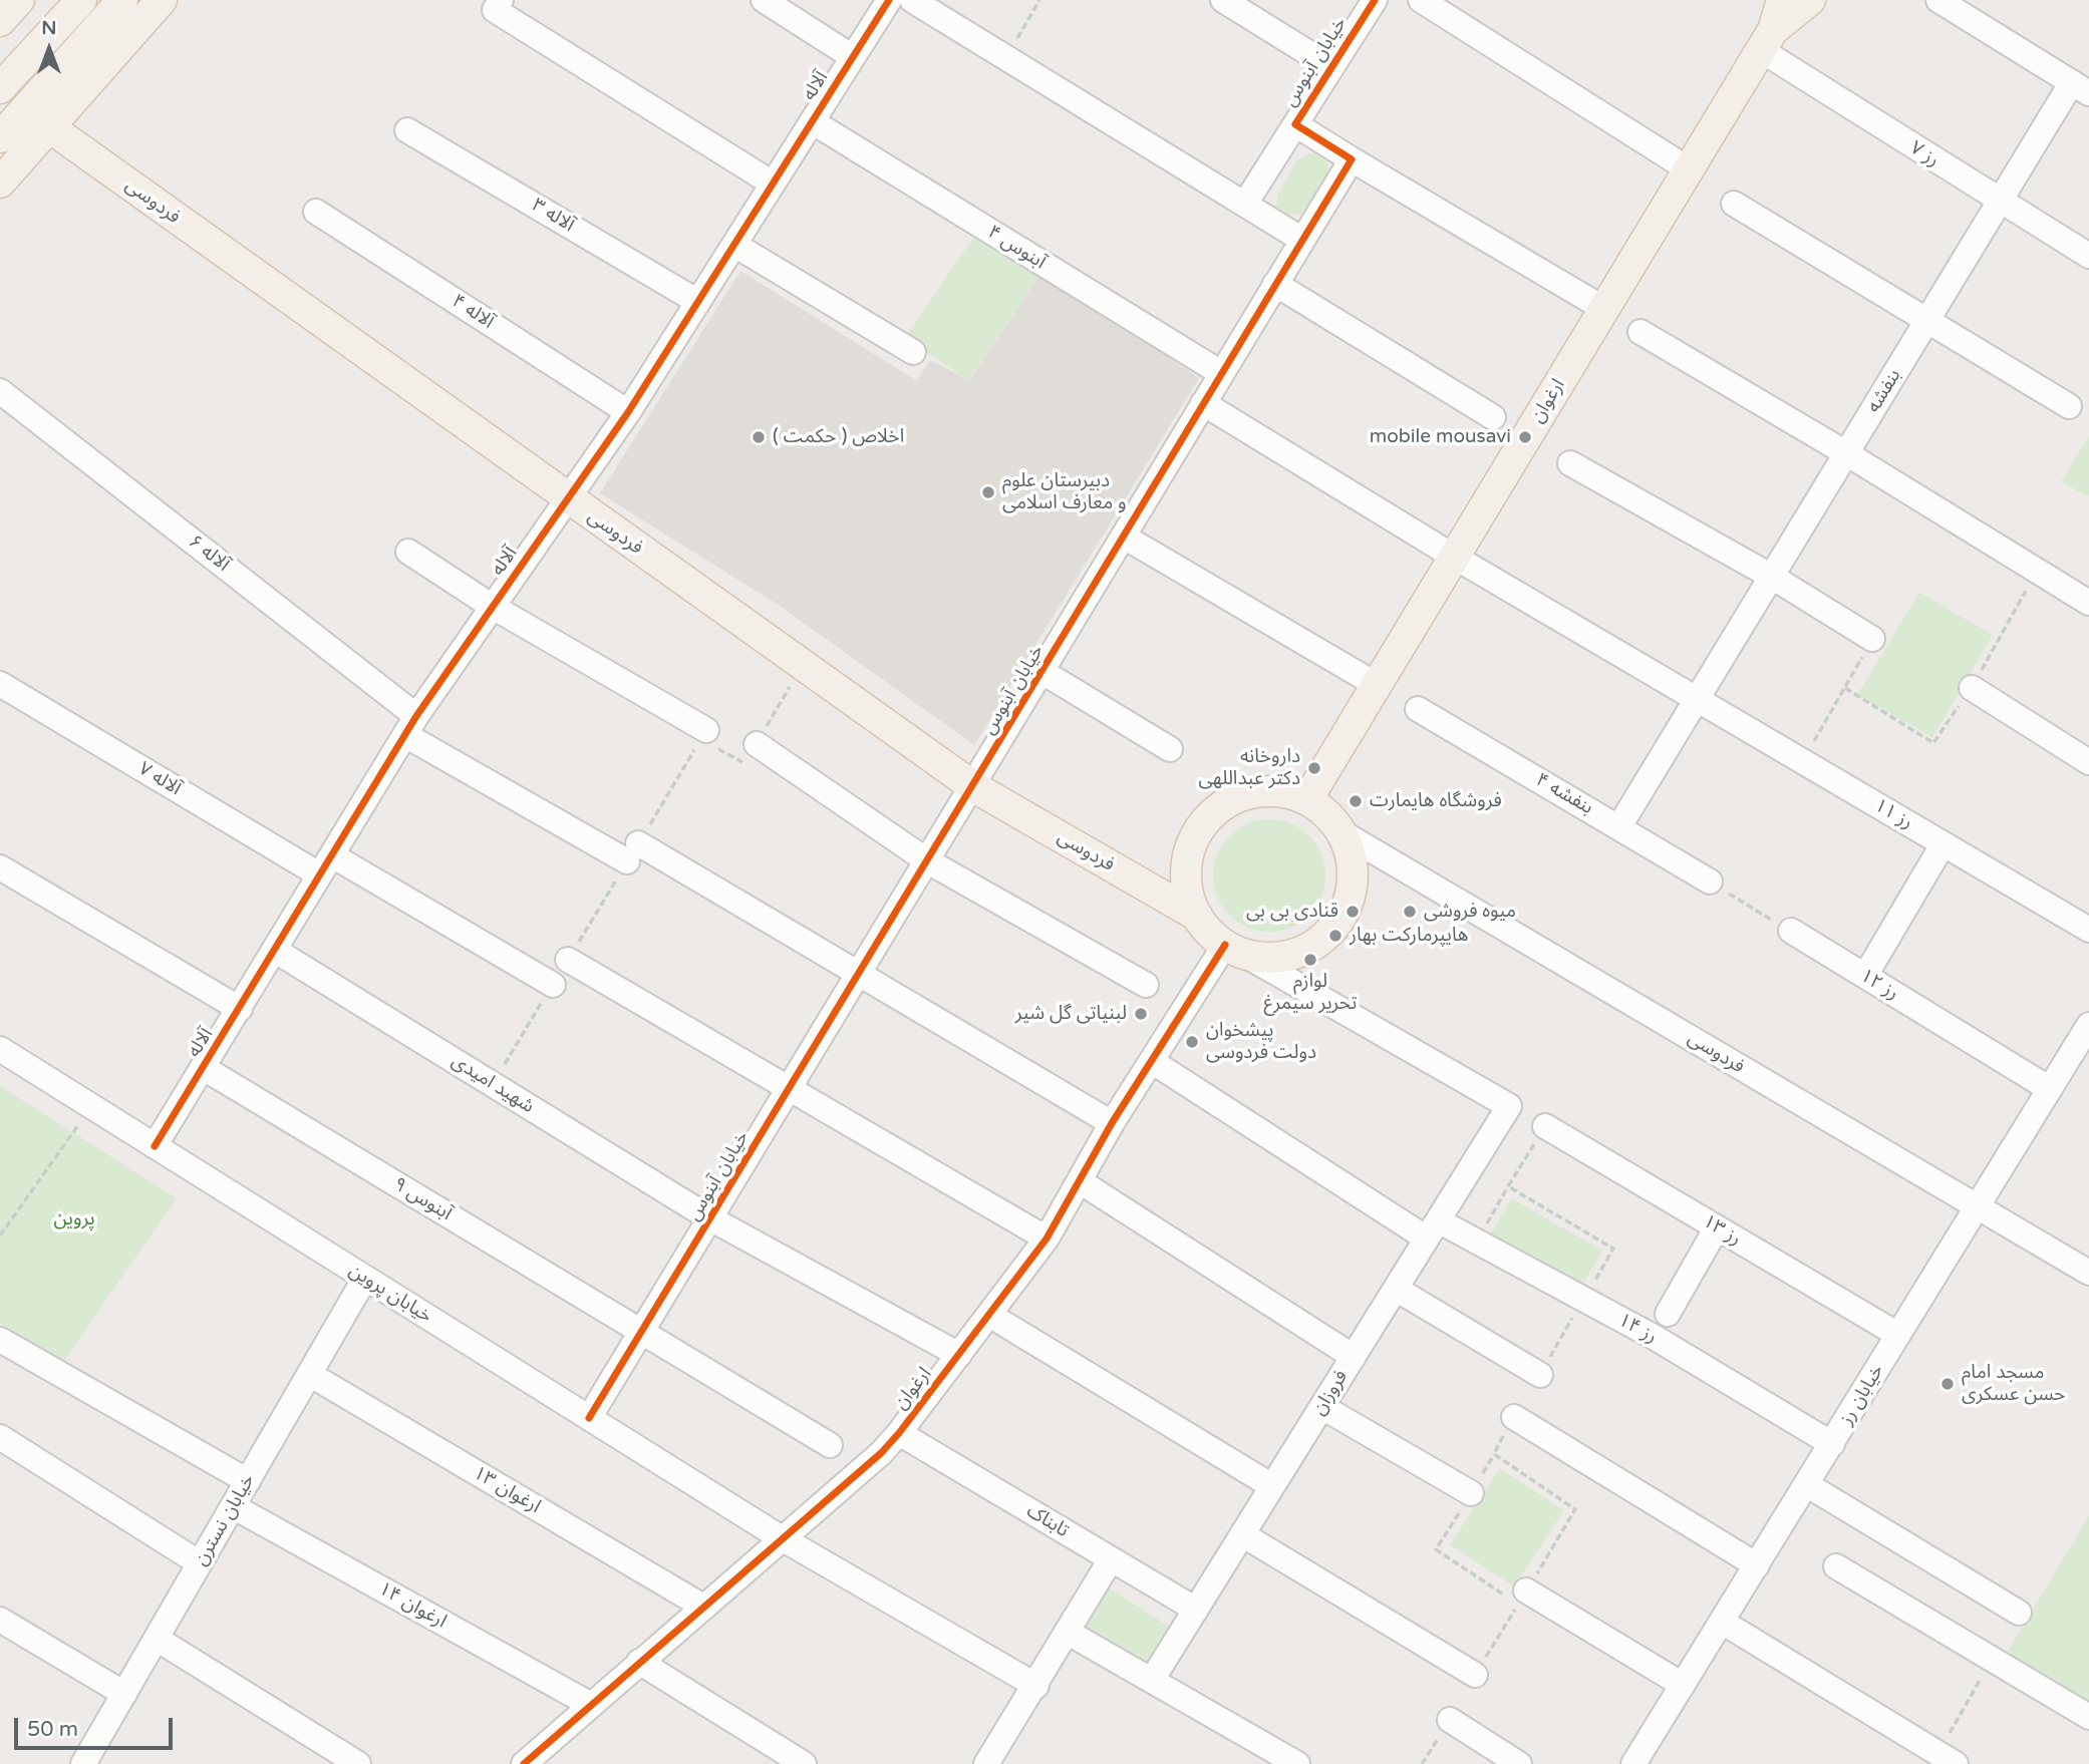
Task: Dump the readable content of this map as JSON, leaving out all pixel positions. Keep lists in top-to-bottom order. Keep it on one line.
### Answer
{"streets":{"main road":["فردوسی","ارغوان"],"street":["خیابان آبنوس","آلاله","رز ۷","آلاله ۳","آبنوس ۴","آلاله ۴","بنفشه","آلاله ۶","آلاله ۷","بنفشه ۴","رز ۱۱","رز ۱۲","شهید امیدی","آبنوس ۹","رز ۱۳","خیابان پروین","رز ۱۴","فروزان","خیابان رز","ارغوان ۱۳","خیابان نسترن","تابناک","ارغوان ۱۴"]},"crossings":[["خیابان آبنوس","فردوسی"],["خیابان آبنوس","آبنوس ۴"],["خیابان آبنوس","آلاله ۶"],["خیابان آبنوس","شهید امیدی"],["خیابان آبنوس","آبنوس ۹"],["خیابان آبنوس","خیابان پروین"],["آلاله","فردوسی"],["آلاله","آلاله ۳"],["آلاله","آبنوس ۴"],["آلاله","آلاله ۴"],["آلاله","آلاله ۶"],["آلاله","آلاله ۷"],["آلاله","شهید امیدی"],["آلاله","آبنوس ۹"],["آلاله","خیابان پروین"],["رز ۷","بنفشه"],["رز ۷","ارغوان"],["فردوسی","ارغوان"],["فردوسی","فروزان"],["فردوسی","خیابان رز"],["بنفشه","بنفشه ۴"],["بنفشه","رز ۱۱"],["ارغوان","آلاله ۶"],["ارغوان","شهید امیدی"],["ارغوان","خیابان پروین"],["ارغوان","رز ۱۴"],["ارغوان","فروزان"],["ارغوان","ارغوان ۱۳"],["ارغوان","تابناک"],["ارغوان","ارغوان ۱۴"],["رز ۱۲","خیابان رز"],["رز ۱۳","خیابان رز"],["خیابان پروین","خیابان نسترن"],["رز ۱۴","فروزان"],["رز ۱۴","خیابان رز"],["فروزان","تابناک"],["ارغوان ۱۳","خیابان نسترن"],["خیابان نسترن","ارغوان ۱۴"]],"parks":["پروین"],"places":["اخلاص ( حکمت )","mobile mousavi","دبیرستان علوم و معارف اسلامی","داروخانه دکتر عبداللهی","فروشگاه هایمارت","قنادی بی بی","میوه فروشی","هایپرمارکت بهار","لوازم تحریر سیمرغ","لبنیاتی گل شیر","پیشخوان دولت فردوسی","مسجد امام حسن عسکری"],"scale_bar":"50 m","north":"top"}
